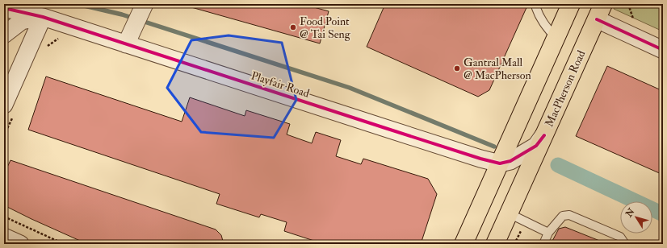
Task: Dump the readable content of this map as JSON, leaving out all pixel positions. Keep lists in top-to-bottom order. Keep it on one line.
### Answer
{"streets":{"main road":["MacPherson Road"],"street":["Playfair Road"]},"places":["Food Point @ Tai Seng","Gantral Mall @ MacPherson"],"north":"top left"}
